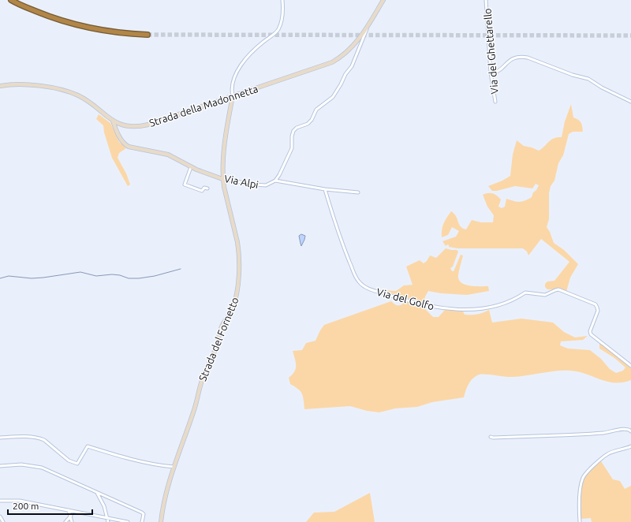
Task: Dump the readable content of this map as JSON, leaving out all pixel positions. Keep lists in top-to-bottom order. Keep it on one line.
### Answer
{"streets":{"street":["Via del Ghettarello","Strada della Madonnetta","Via Alpi","Via del Golfo","Strada del Fornetto"]},"crossings":[["Strada della Madonnetta","Via Alpi"],["Strada della Madonnetta","Strada del Fornetto"],["Via Alpi","Strada del Fornetto"]],"scale_bar":"200 m"}
